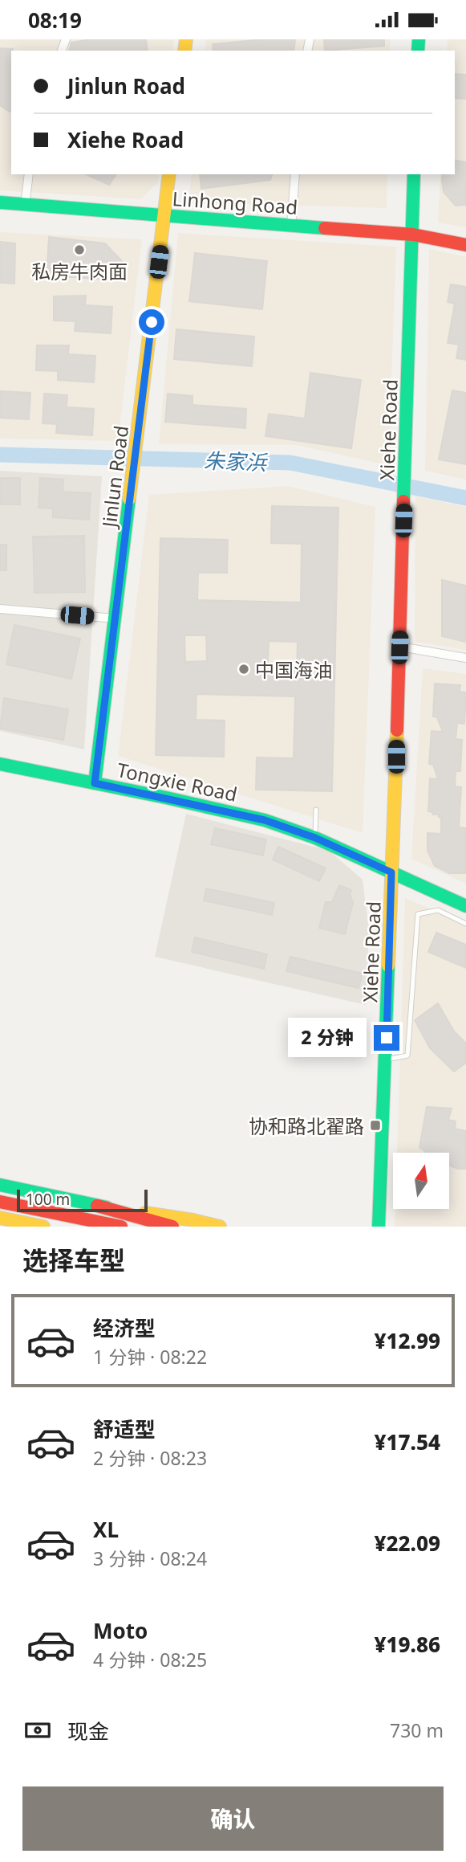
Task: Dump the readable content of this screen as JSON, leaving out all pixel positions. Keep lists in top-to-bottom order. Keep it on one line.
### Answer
{"streets":{"main road":["Linhong Road","Xiehe Road","Jinlun Road","Tongxie Road"]},"crossings":[["Linhong Road","Xiehe Road"],["Linhong Road","Jinlun Road"],["Xiehe Road","Tongxie Road"],["Jinlun Road","Tongxie Road"]],"water":["朱家浜"],"places":{"other":["私房牛肉面","中国海油"],"transit":["协和路北翟路"]},"scale_bar":"100 m","north":"top","page":{"status":"08:19","banner":["Jinlun Road","Xiehe Road"],"bubble":"2 分钟","scale":"100 m","heading":"选择车型","list":[{"name":"经济型","note":"1 分钟 · 08:22","value":"¥12.99"},{"name":"舒适型","note":"2 分钟 · 08:23","value":"¥17.54"},{"name":"XL","note":"3 分钟 · 08:24","value":"¥22.09"},{"name":"Moto","note":"4 分钟 · 08:25","value":"¥19.86"}],"pay":["现金","730 m"],"buttons":"确认"}}
